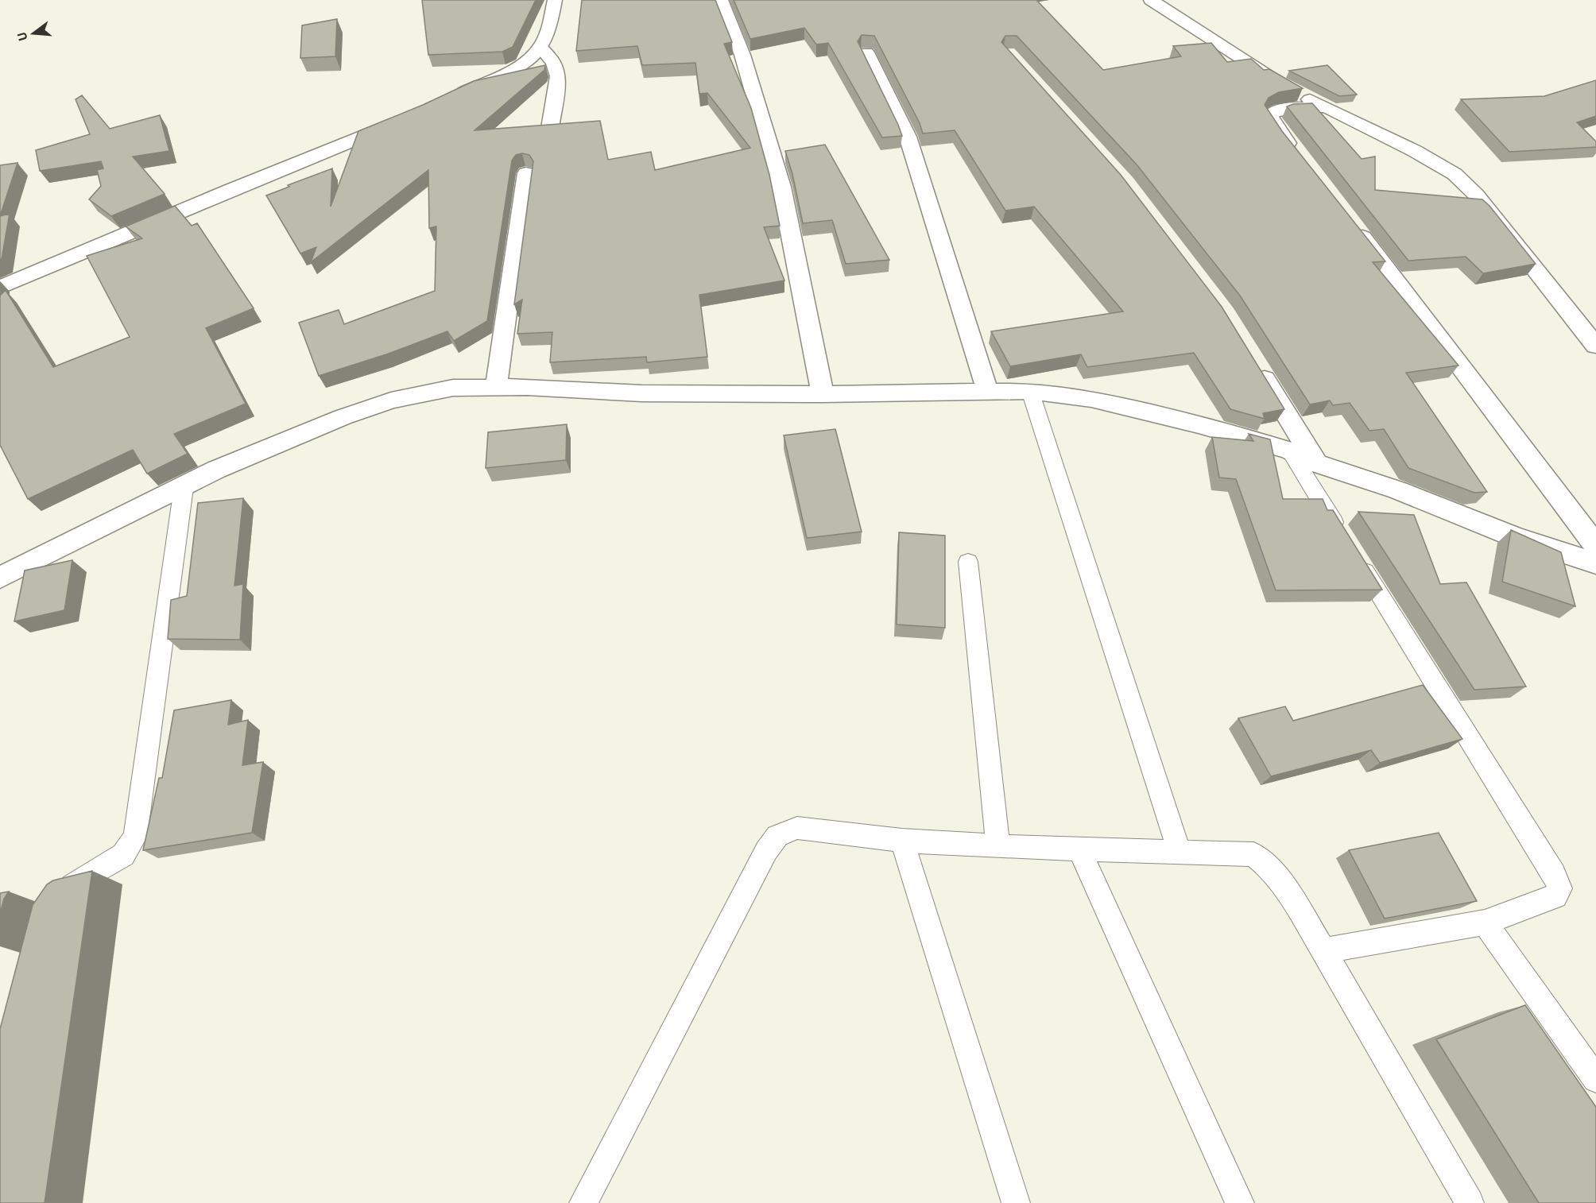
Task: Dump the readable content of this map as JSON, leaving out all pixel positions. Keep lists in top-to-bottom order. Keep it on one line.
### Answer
{"north":"left"}
